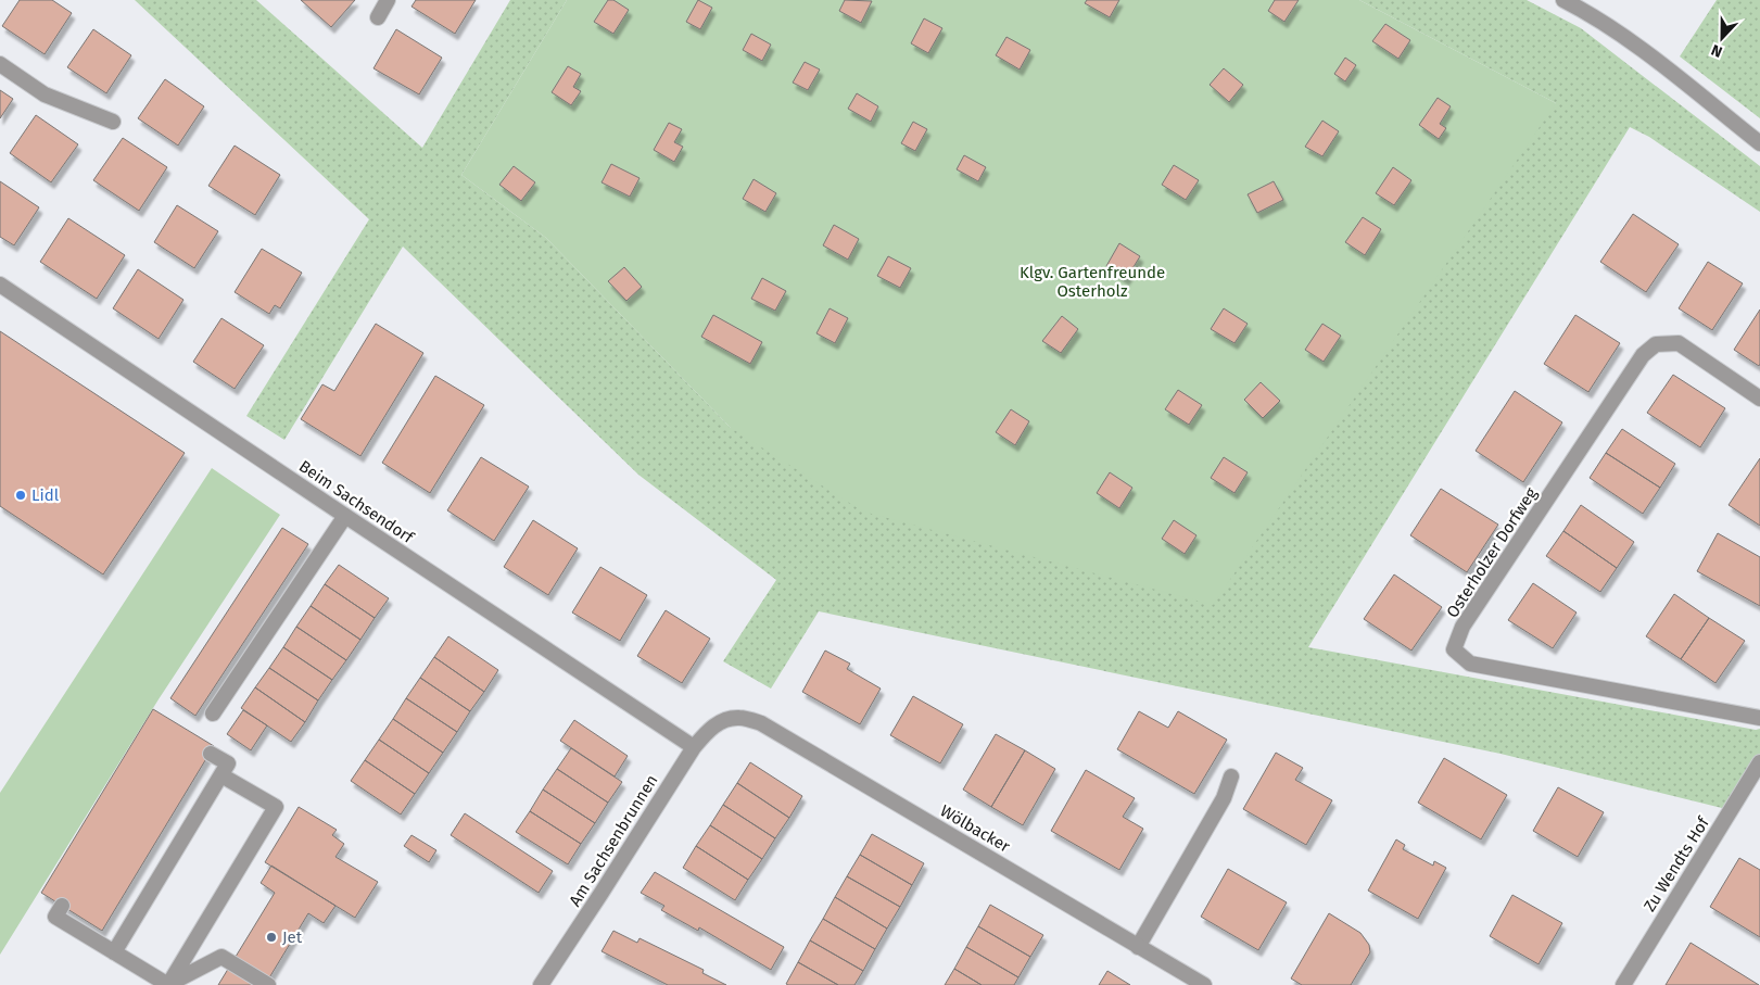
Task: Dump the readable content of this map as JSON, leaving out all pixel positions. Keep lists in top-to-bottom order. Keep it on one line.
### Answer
{"streets":{"street":["Beim Sachsendorf","Osterholzer Dorfweg","Wölbacker","Am Sachsenbrunnen","Zu Wendts Hof"]},"crossings":[["Beim Sachsendorf","Am Sachsenbrunnen"],["Wölbacker","Am Sachsenbrunnen"]],"parks":["Klgv. Gartenfreunde Osterholz"],"places":["Lidl","Jet"],"north":"bottom"}
